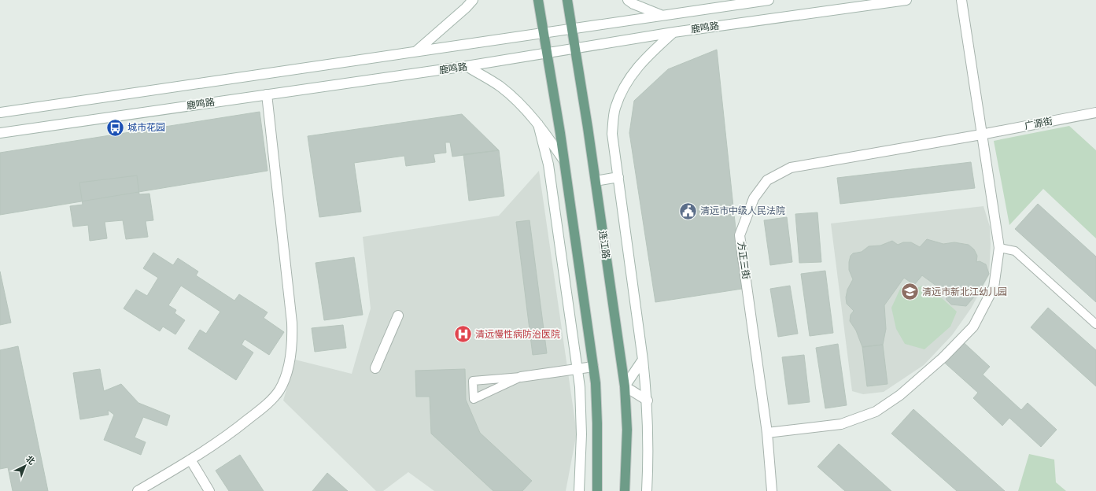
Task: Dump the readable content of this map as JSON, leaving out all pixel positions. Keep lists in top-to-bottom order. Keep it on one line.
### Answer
{"streets":{"main road":["连江路"],"street":["鹿鸣路","广源街","方正三街"]},"crossings":[["鹿鸣路","连江路"],["广源街","方正三街"]],"places":{"bus stop":["城市花园"],"public building":["清远市中级人民法院"],"school or university":["清远市新北江幼儿园"],"hospital":["清远慢性病防治医院"]},"north":"top right"}
